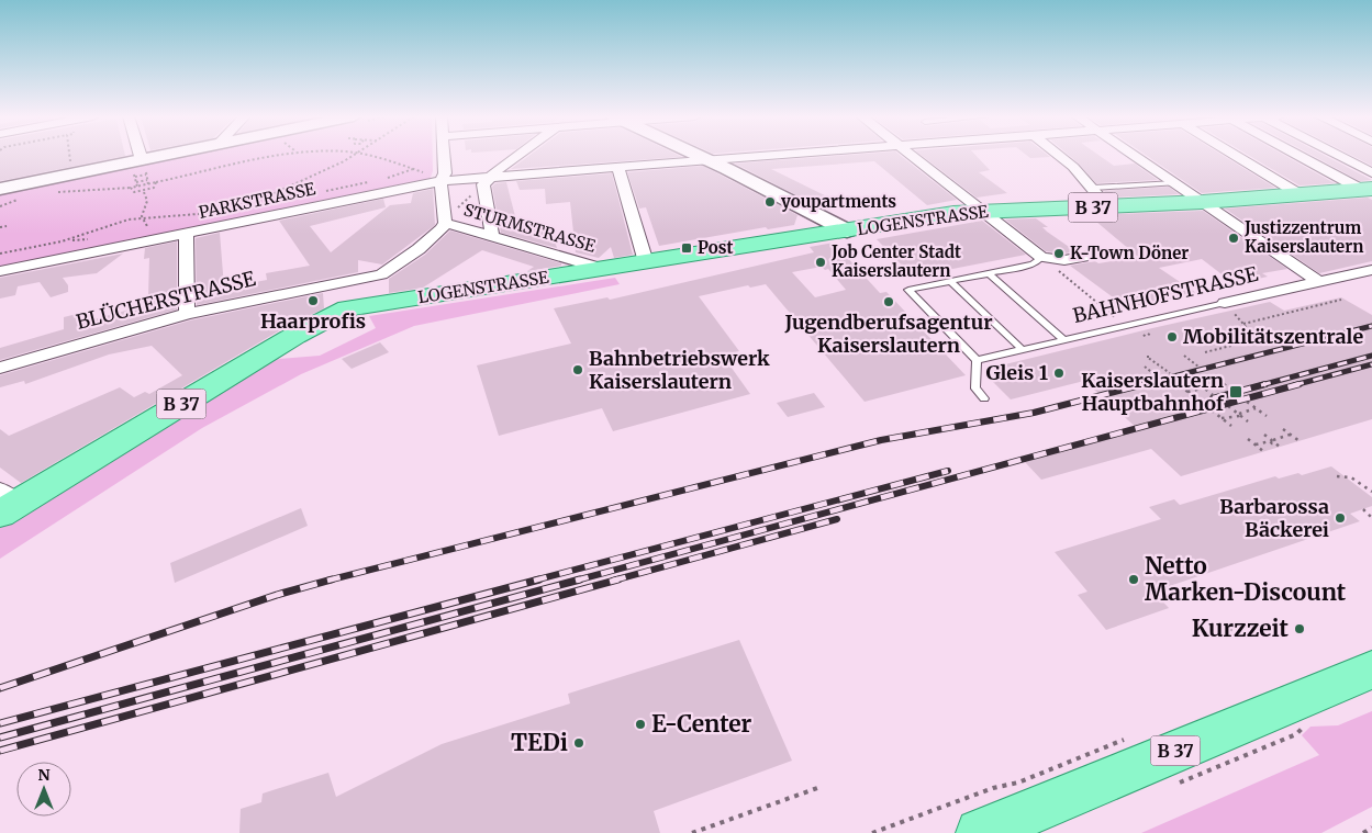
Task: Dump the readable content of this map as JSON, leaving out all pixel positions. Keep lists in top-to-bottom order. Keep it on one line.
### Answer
{"streets":{"main road":["B 37","LOGENSTRASSE"],"street":["PARKSTRASSE","STURMSTRASSE","BAHNHOFSTRASSE","BLÜCHERSTRASSE"]},"crossings":[["B 37","LOGENSTRASSE"],["B 37","BLÜCHERSTRASSE"],["LOGENSTRASSE","STURMSTRASSE"],["LOGENSTRASSE","BLÜCHERSTRASSE"],["STURMSTRASSE","BLÜCHERSTRASSE"]],"places":{"other":["youpartments","Justizzentrum Kaiserslautern","K-Town Döner","Job Center Stadt Kaiserslautern","Haarprofis","Jugendberufsagentur Kaiserslautern","Mobilitätszentrale","Bahnbetriebswerk Kaiserslautern","Gleis 1","Barbarossa Bäckerei","Netto Marken-Discount","Kurzzeit","E-Center","TEDi"],"transit":["Post","Kaiserslautern Hauptbahnhof"]},"north":"top"}
